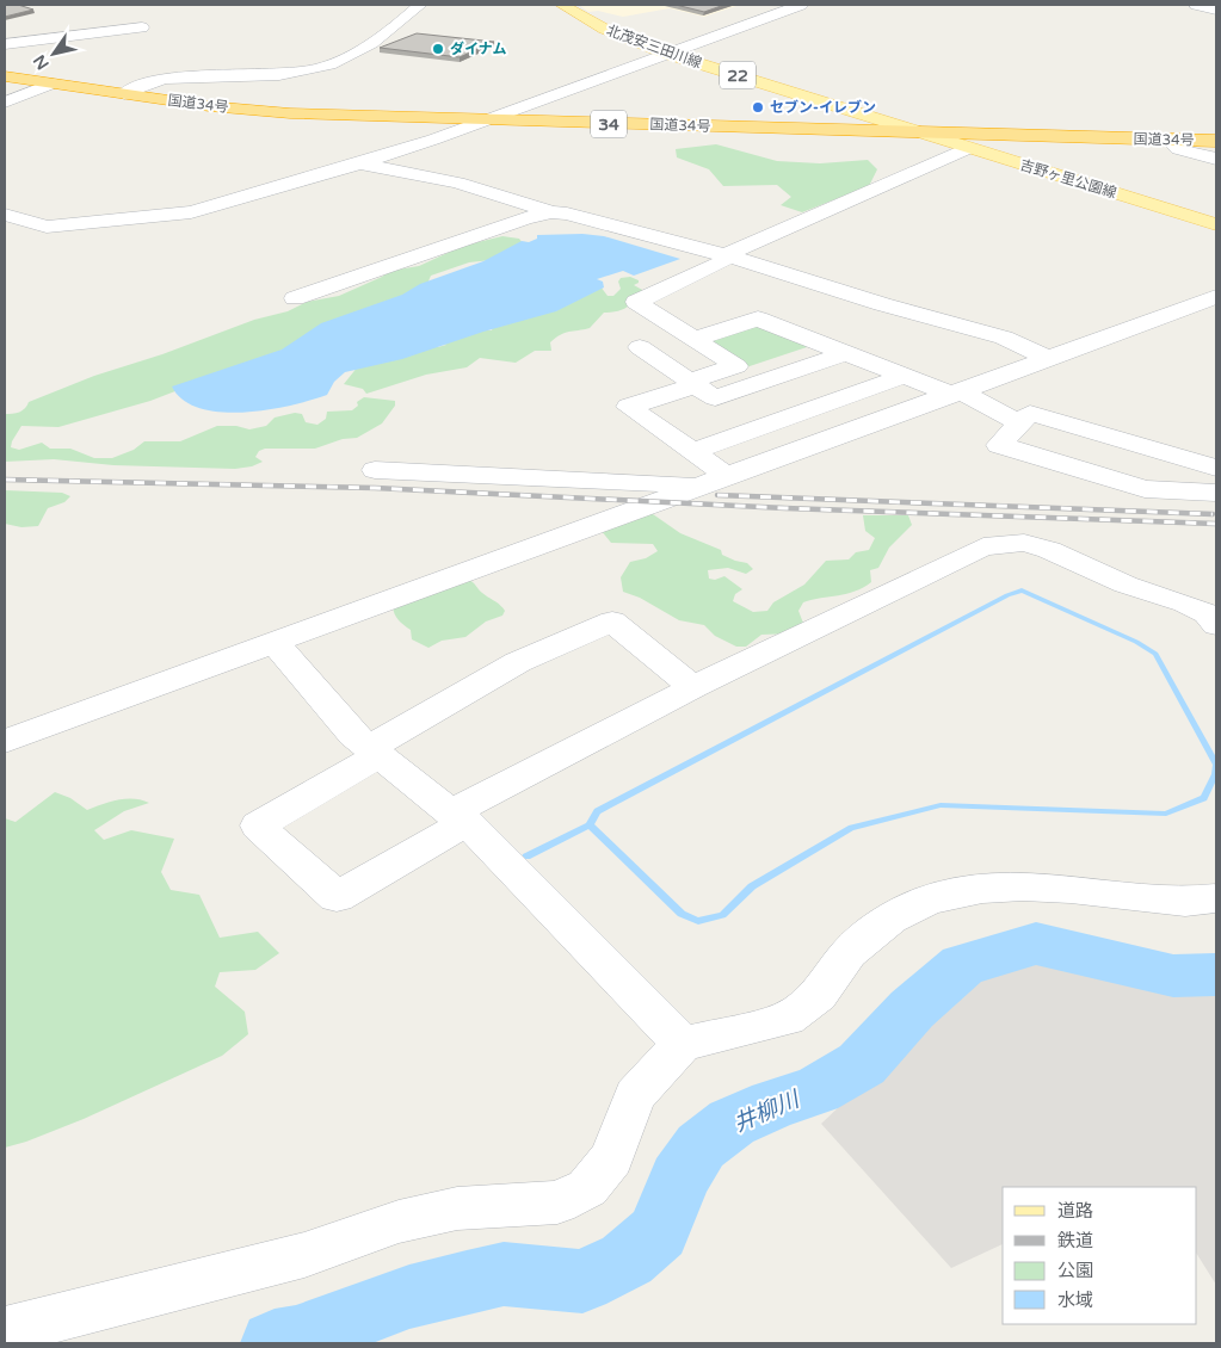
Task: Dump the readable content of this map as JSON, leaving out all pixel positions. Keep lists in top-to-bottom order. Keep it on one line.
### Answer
{"streets":{"highway":["国道34号","34"],"main road":["北茂安三田川線","22","吉野ヶ里公園線"]},"crossings":[["北茂安三田川線","国道34号"],["北茂安三田川線","吉野ヶ里公園線"],["国道34号","吉野ヶ里公園線"]],"water":["井柳川"],"places":["ダイナム","セブン-イレブン"],"legend":["道路","鉄道","公園","水域"],"north":"bottom left"}
